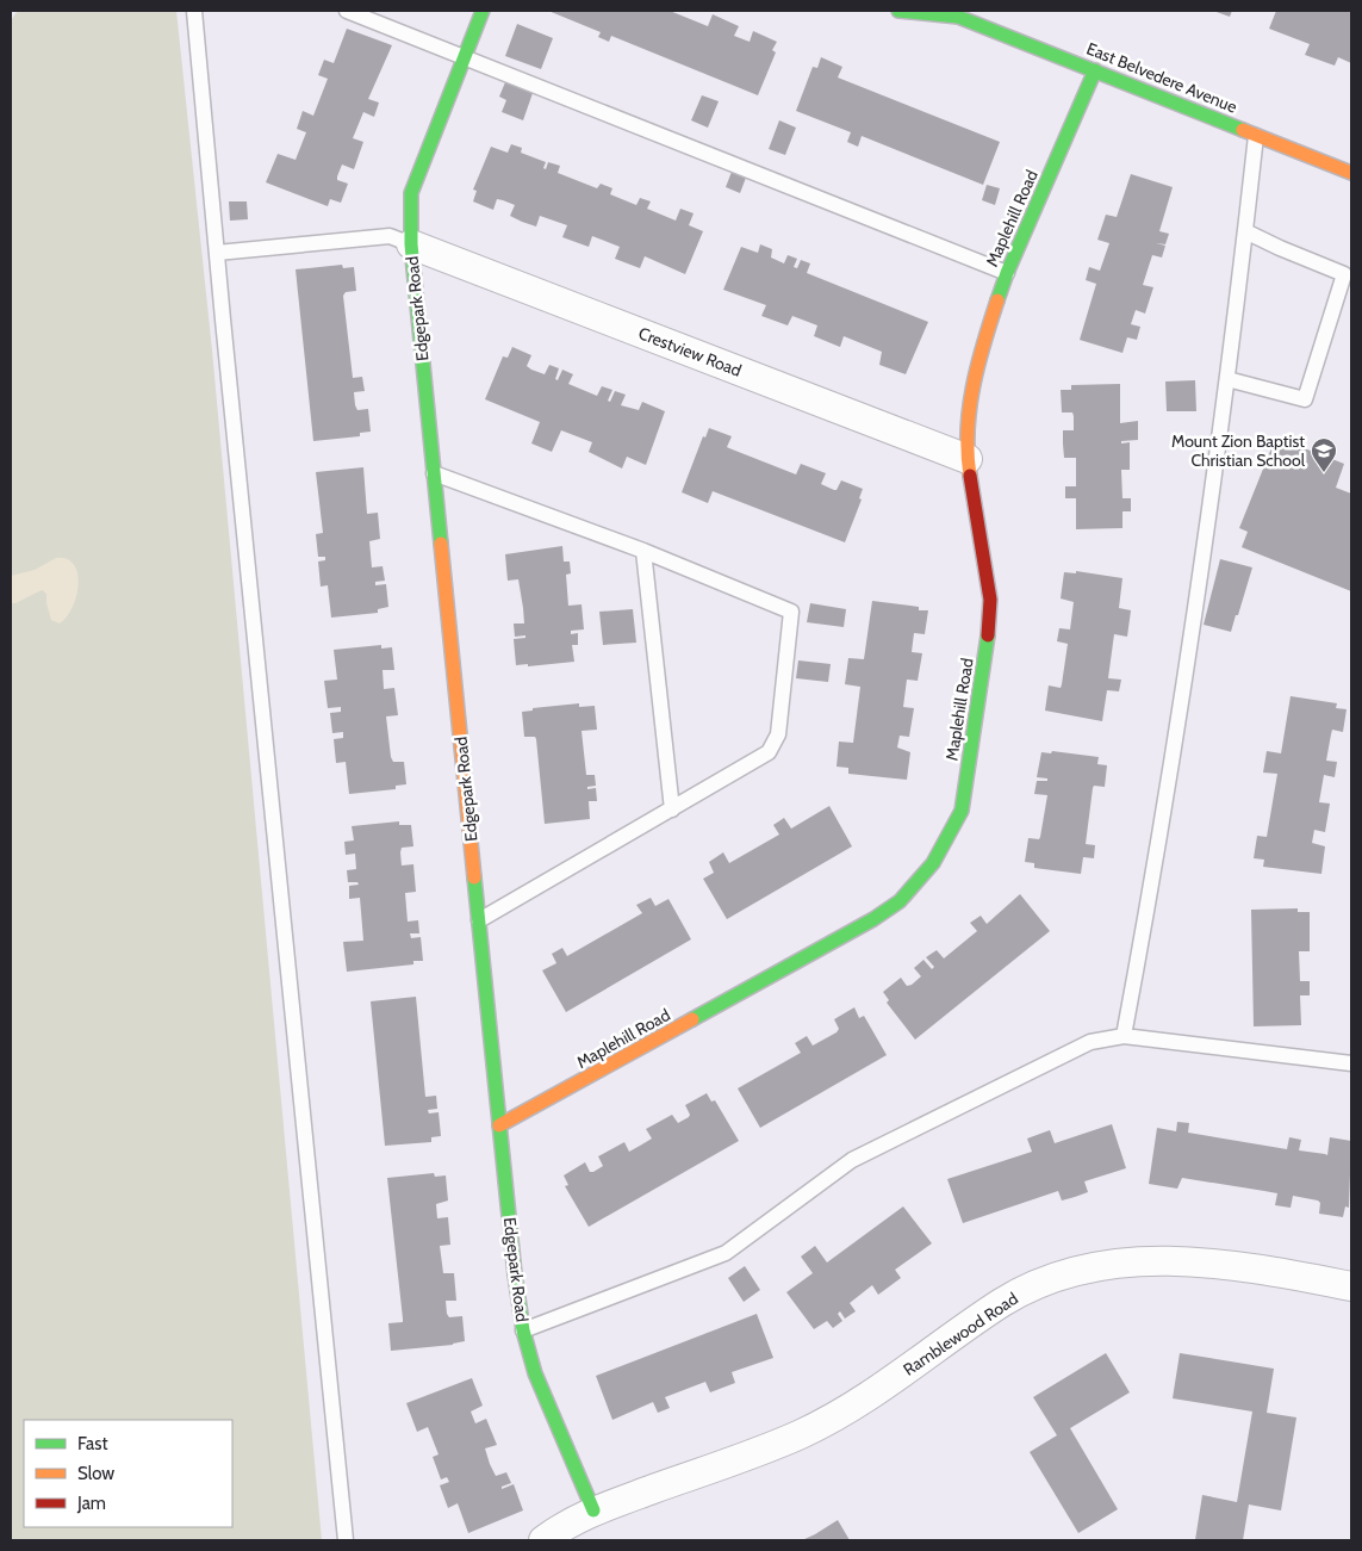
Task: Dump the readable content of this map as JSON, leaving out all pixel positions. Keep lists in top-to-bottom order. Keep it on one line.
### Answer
{"streets":{"street":["East Belvedere Avenue","Maplehill Road","Edgepark Road","Crestview Road","Ramblewood Road"]},"crossings":[["East Belvedere Avenue","Maplehill Road"],["Maplehill Road","Edgepark Road"],["Maplehill Road","Crestview Road"],["Edgepark Road","Crestview Road"],["Edgepark Road","Ramblewood Road"]],"places":{"school or university":["Mount Zion Baptist Christian School"]},"legend":["Fast","Slow","Jam"]}
